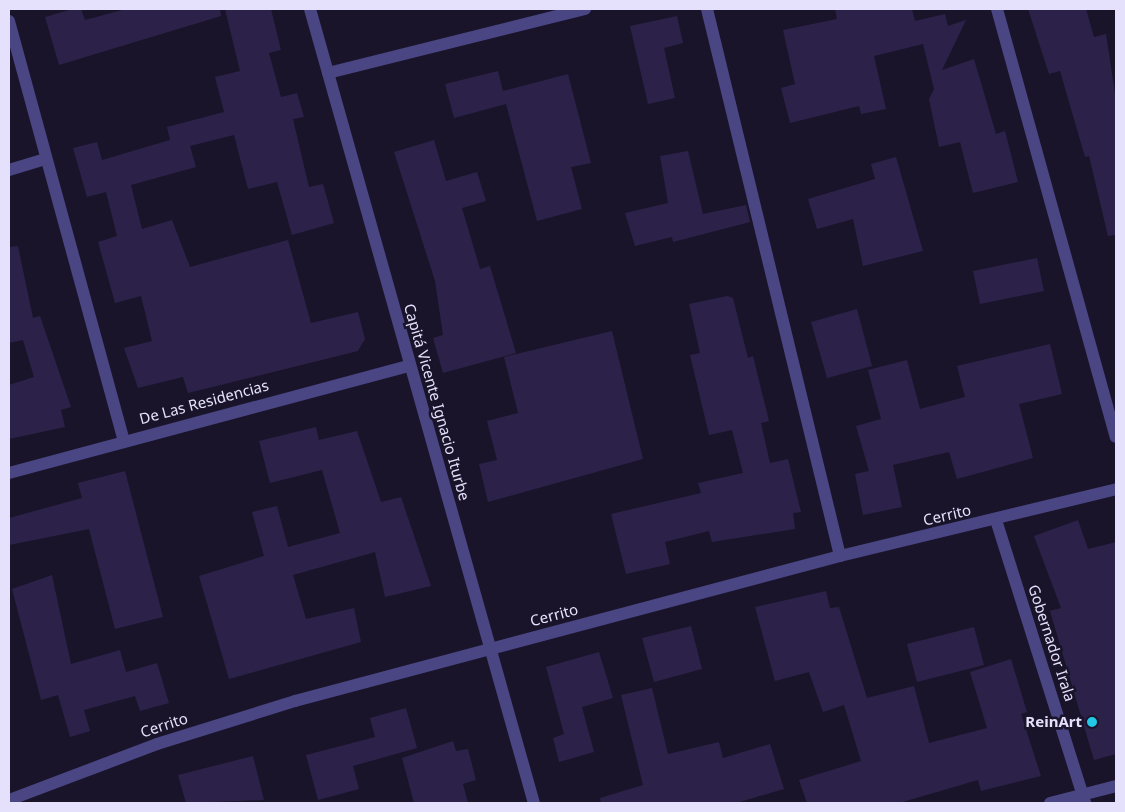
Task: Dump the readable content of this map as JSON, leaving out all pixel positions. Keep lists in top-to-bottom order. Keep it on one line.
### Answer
{"streets":{"street":["De Las Residencias","Capitá Vicente Ignacio Iturbe","Cerrito","Gobernador Irala"]},"crossings":[["De Las Residencias","Capitá Vicente Ignacio Iturbe"],["Capitá Vicente Ignacio Iturbe","Cerrito"],["Cerrito","Gobernador Irala"]],"places":["ReinArt"]}
